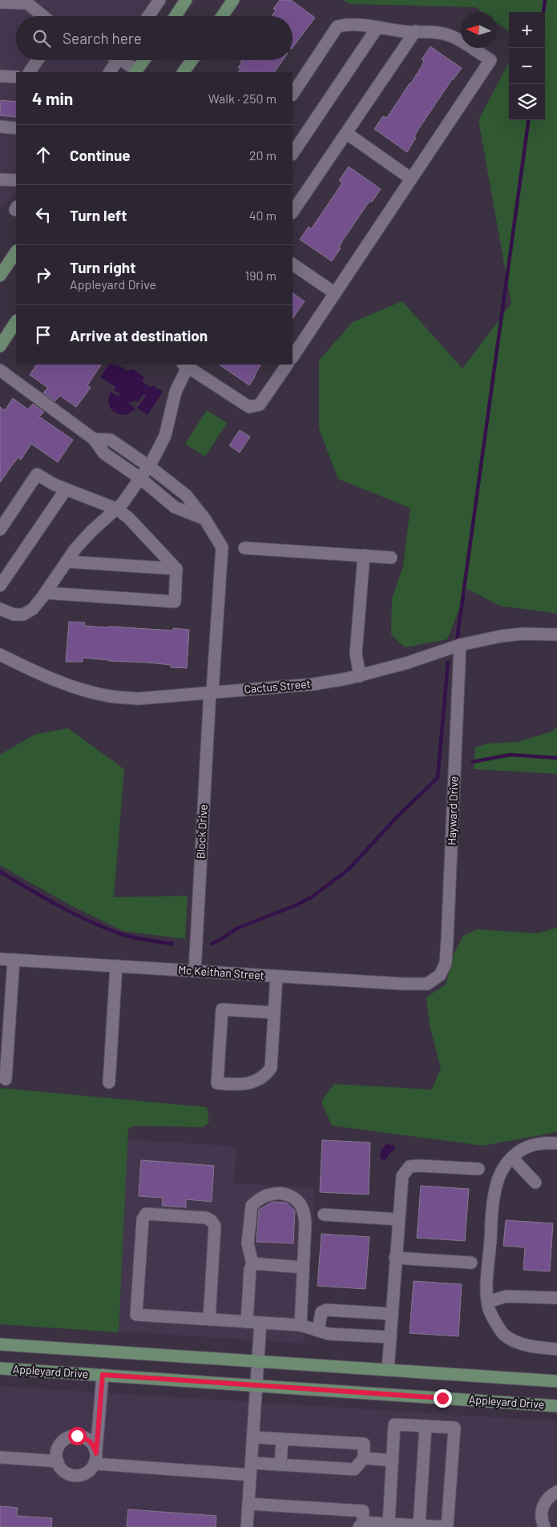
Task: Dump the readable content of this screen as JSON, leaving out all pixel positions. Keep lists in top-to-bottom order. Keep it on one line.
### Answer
{"streets":{"main road":["Appleyard Drive"],"street":["Cactus Street","Hayward Drive","Block Drive","Mc Keithan Street"]},"crossings":[["Cactus Street","Hayward Drive"],["Cactus Street","Block Drive"],["Hayward Drive","Mc Keithan Street"],["Block Drive","Mc Keithan Street"]],"north":"left","page":{"map_buttons":["+","−"],"search":"Search here","heading":["4 min","Walk · 250 m"],"list":[["Continue","20 m"],["Turn left","40 m"],["Turn right","Appleyard Drive","190 m"],"Arrive at destination"]}}
